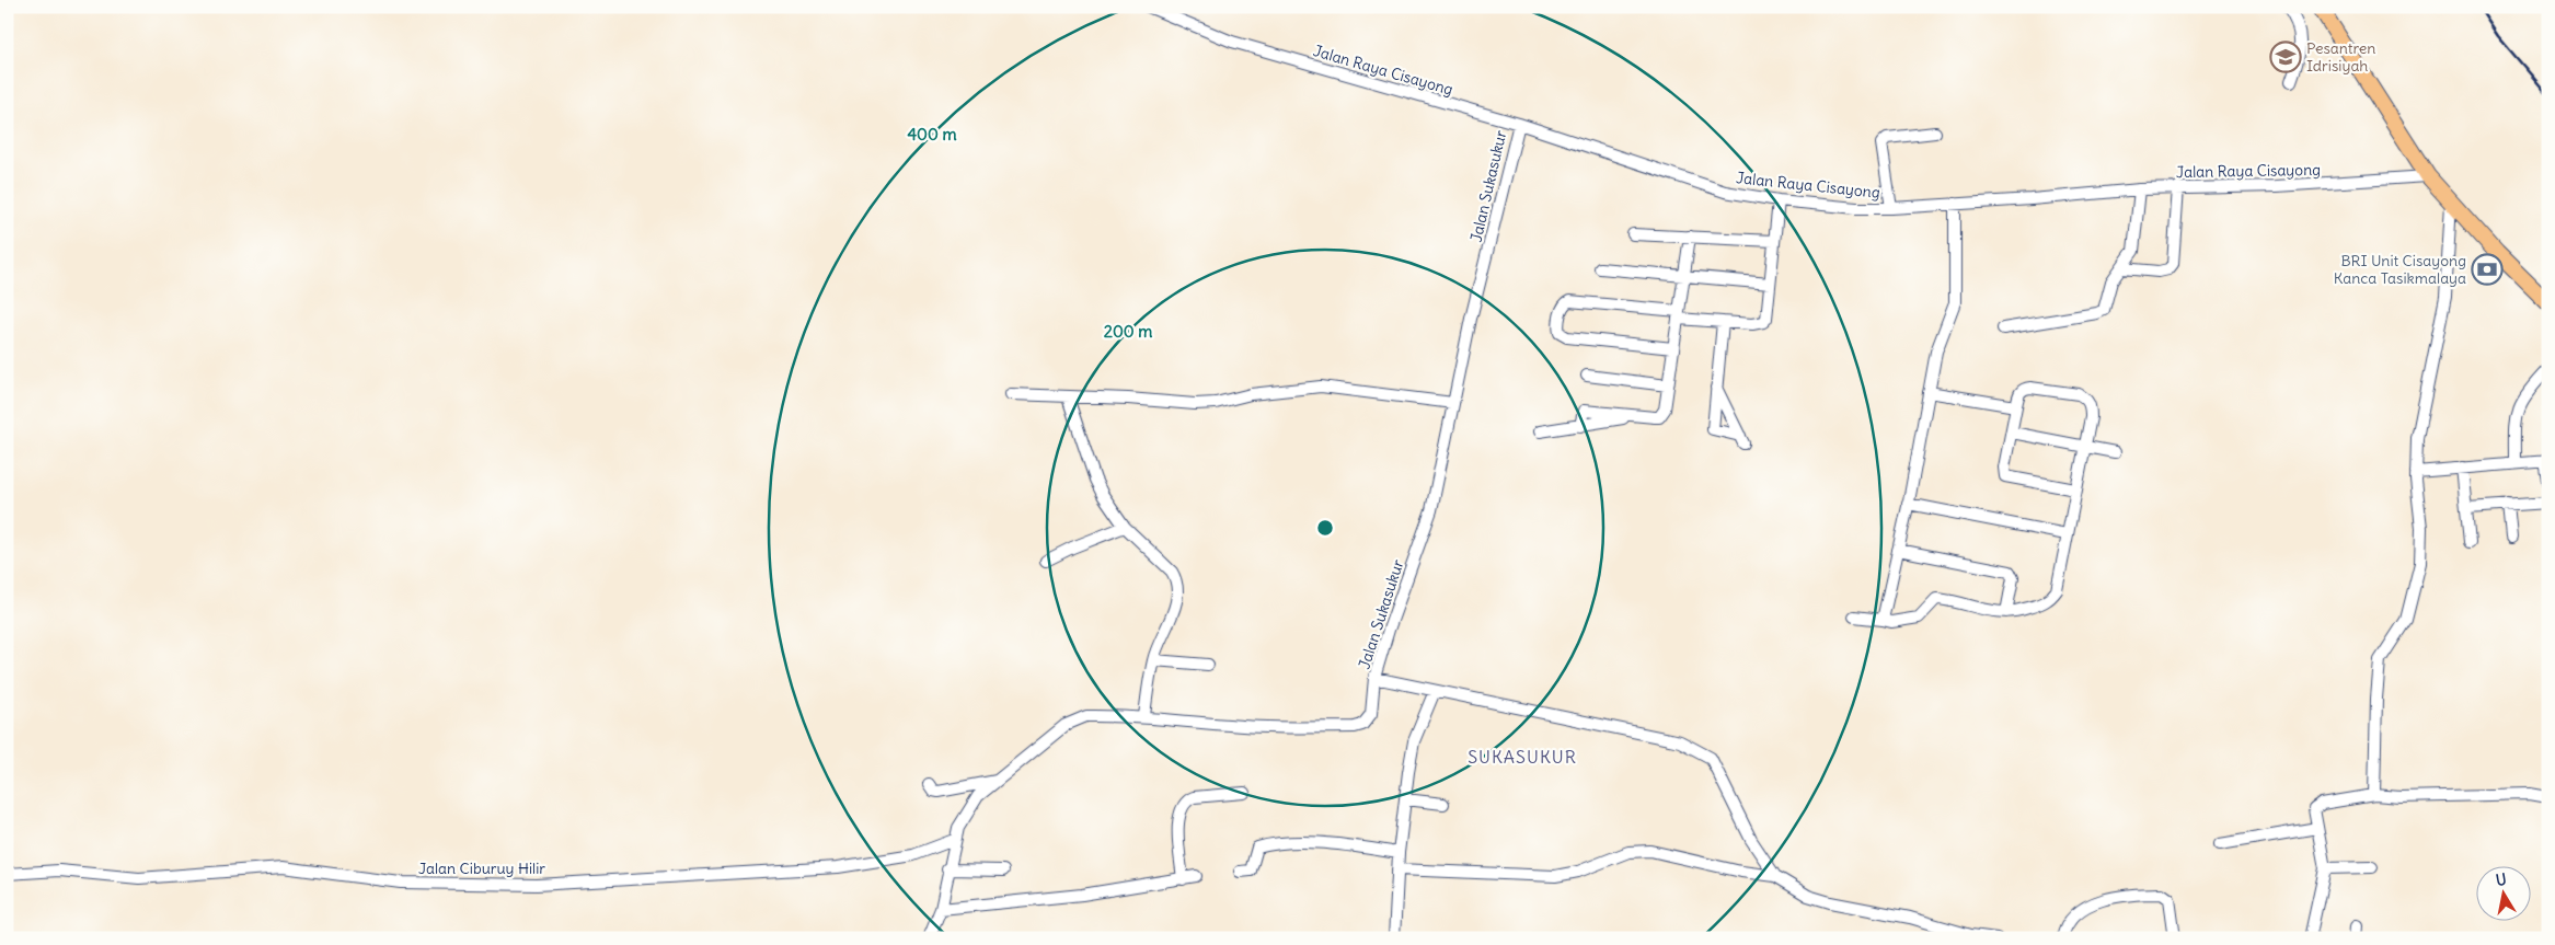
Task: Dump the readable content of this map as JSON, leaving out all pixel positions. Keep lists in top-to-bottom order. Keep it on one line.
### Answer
{"streets":{"street":["Jalan Raya Cisayong","Jalan Sukasukur","Jalan Ciburuy Hilir"]},"crossings":[["Jalan Raya Cisayong","Jalan Sukasukur"],["Jalan Sukasukur","Jalan Ciburuy Hilir"]],"districts":["SUKASUKUR"],"places":{"school or university":["Pesantren Idrisiyah"],"bank":["BRI Unit Cisayong Kanca Tasikmalaya"]},"north":"top","rings":["400 m","200 m"]}
